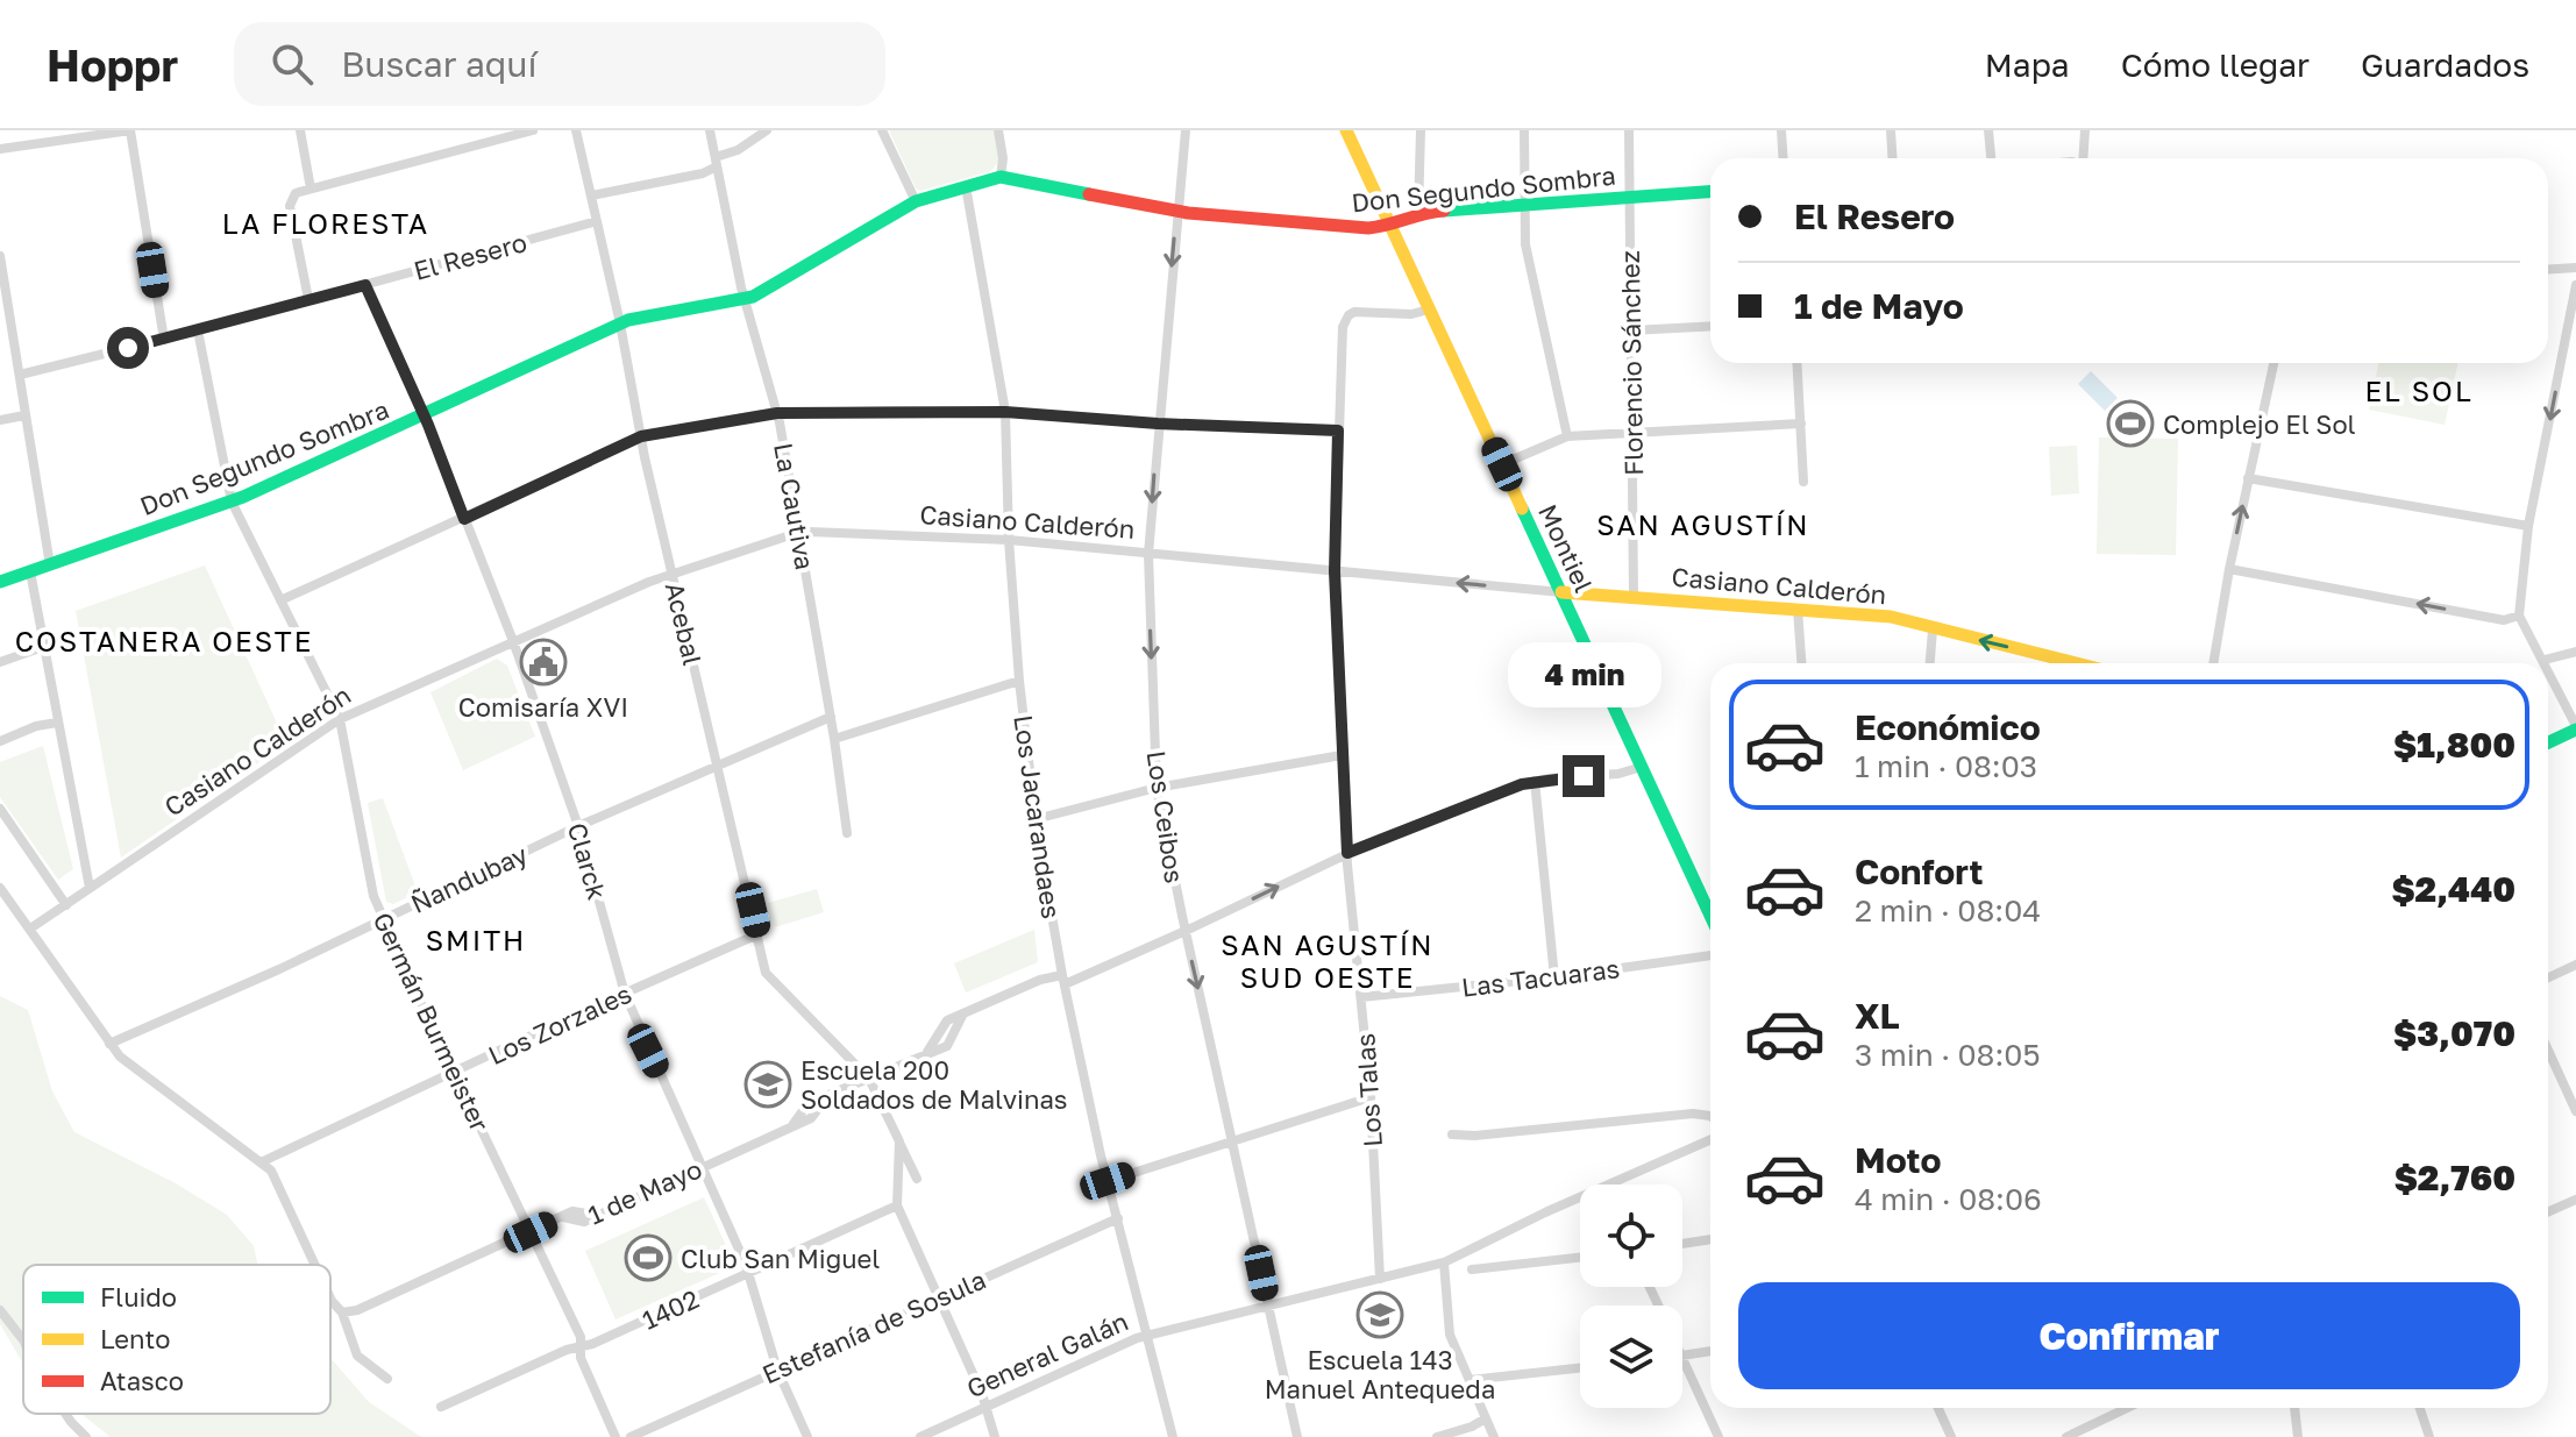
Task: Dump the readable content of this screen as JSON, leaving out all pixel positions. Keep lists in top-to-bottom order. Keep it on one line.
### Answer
{"streets":{"street":["Don Segundo Sombra","El Resero","Florencio Sánchez","La Cautiva","Casiano Calderón","Montiel","Acebal","Los Jacarandaes","Los Ceibos","Clarck","Ñandubay","Las Tacuaras","Germán Burmeister","Los Zorzales","Los Talas","1 de Mayo","1402","Estefanía de Sosula","General Galán"]},"crossings":[["Don Segundo Sombra","Florencio Sánchez"],["Don Segundo Sombra","La Cautiva"],["Don Segundo Sombra","Montiel"],["Don Segundo Sombra","Acebal"],["Don Segundo Sombra","Los Jacarandaes"],["Don Segundo Sombra","Los Ceibos"],["Don Segundo Sombra","Clarck"],["Don Segundo Sombra","Germán Burmeister"],["El Resero","Acebal"],["El Resero","Clarck"],["El Resero","Germán Burmeister"],["Florencio Sánchez","Casiano Calderón"],["La Cautiva","Casiano Calderón"],["La Cautiva","Ñandubay"],["Casiano Calderón","Montiel"],["Casiano Calderón","Acebal"],["Casiano Calderón","Los Jacarandaes"],["Casiano Calderón","Los Ceibos"],["Casiano Calderón","Clarck"],["Casiano Calderón","Germán Burmeister"],["Casiano Calderón","Los Talas"],["Montiel","Los Talas"],["Acebal","Ñandubay"],["Acebal","Los Zorzales"],["Acebal","1 de Mayo"],["Los Jacarandaes","1 de Mayo"],["Los Jacarandaes","Estefanía de Sosula"],["Los Jacarandaes","General Galán"],["Los Ceibos","General Galán"],["Clarck","Ñandubay"],["Clarck","Los Zorzales"],["Clarck","1 de Mayo"],["Clarck","1402"],["Clarck","Estefanía de Sosula"],["Ñandubay","Germán Burmeister"],["Las Tacuaras","Los Talas"],["Germán Burmeister","Los Zorzales"],["Germán Burmeister","1 de Mayo"],["Germán Burmeister","1402"],["Los Talas","General Galán"]],"one_way":["Los Ceibos"],"districts":["LA FLORESTA","EL SOL","SAN AGUSTÍN","COSTANERA OESTE","SMITH","SAN AGUSTÍN SUD OESTE"],"places":{"sports":["Complejo El Sol","Club San Miguel"],"public building":["Comisaría XVI"],"school or university":["Escuela 200 Soldados de Malvinas","Escuela 143 Manuel Antequeda"]},"legend":["Fluido","Lento","Atasco"],"page":{"header":"Hoppr","search":"Buscar aquí","nav":["Mapa","Cómo llegar","Guardados"],"banner":["El Resero","1 de Mayo"],"bubble":"4 min","list":[{"name":"Económico","note":"1 min · 08:03","value":"$1,800"},{"name":"Confort","note":"2 min · 08:04","value":"$2,440"},{"name":"XL","note":"3 min · 08:05","value":"$3,070"},{"name":"Moto","note":"4 min · 08:06","value":"$2,760"}],"buttons":"Confirmar"}}
